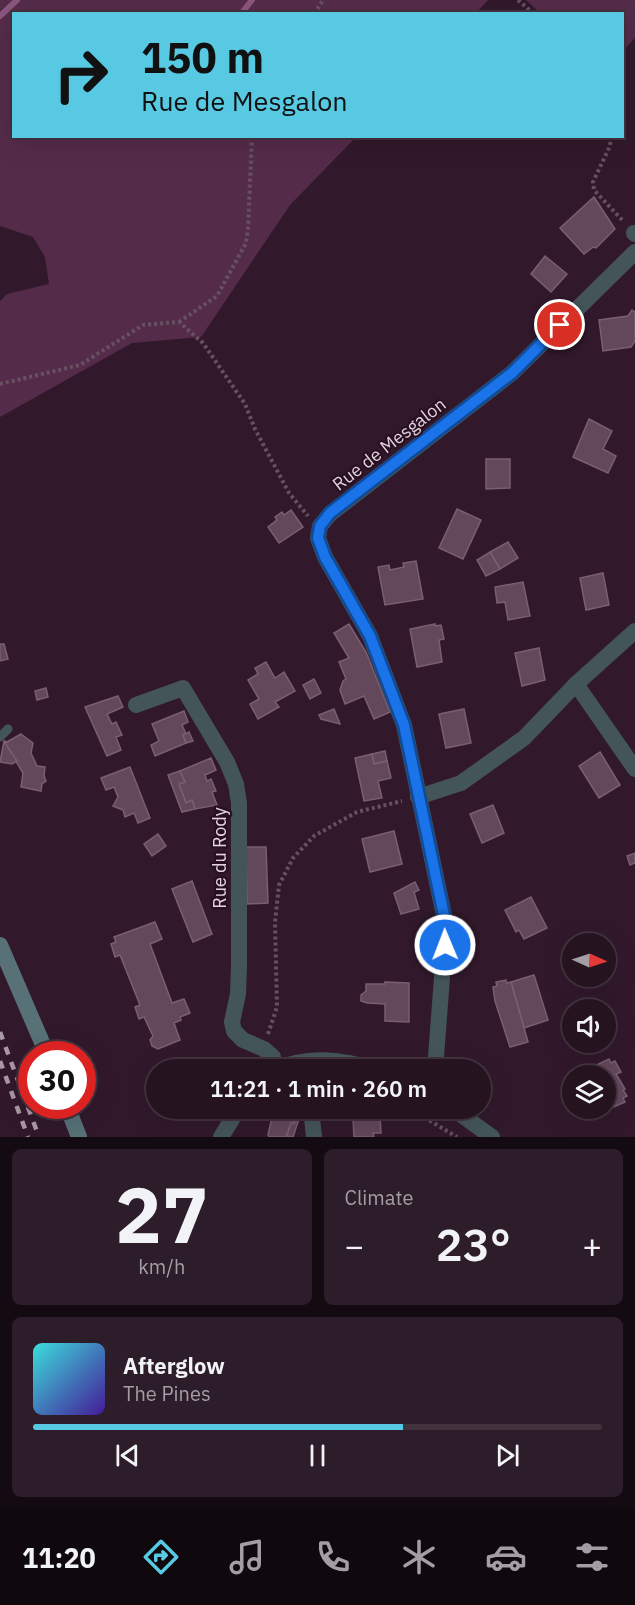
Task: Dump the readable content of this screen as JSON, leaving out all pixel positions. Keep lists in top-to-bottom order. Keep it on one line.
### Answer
{"streets":{"street":["Rue de Mesgalon","Rue du Rody"]},"north":"right","page":{"turn":["150 m","Rue de Mesgalon"],"limit":"30","trip":"11:21 · 1 min · 260 m","tile":[["27","km/h"],"Climate"],"heat":["−","23°","+"],"song":["Afterglow","The Pines"],"tabs":"11:20"}}
